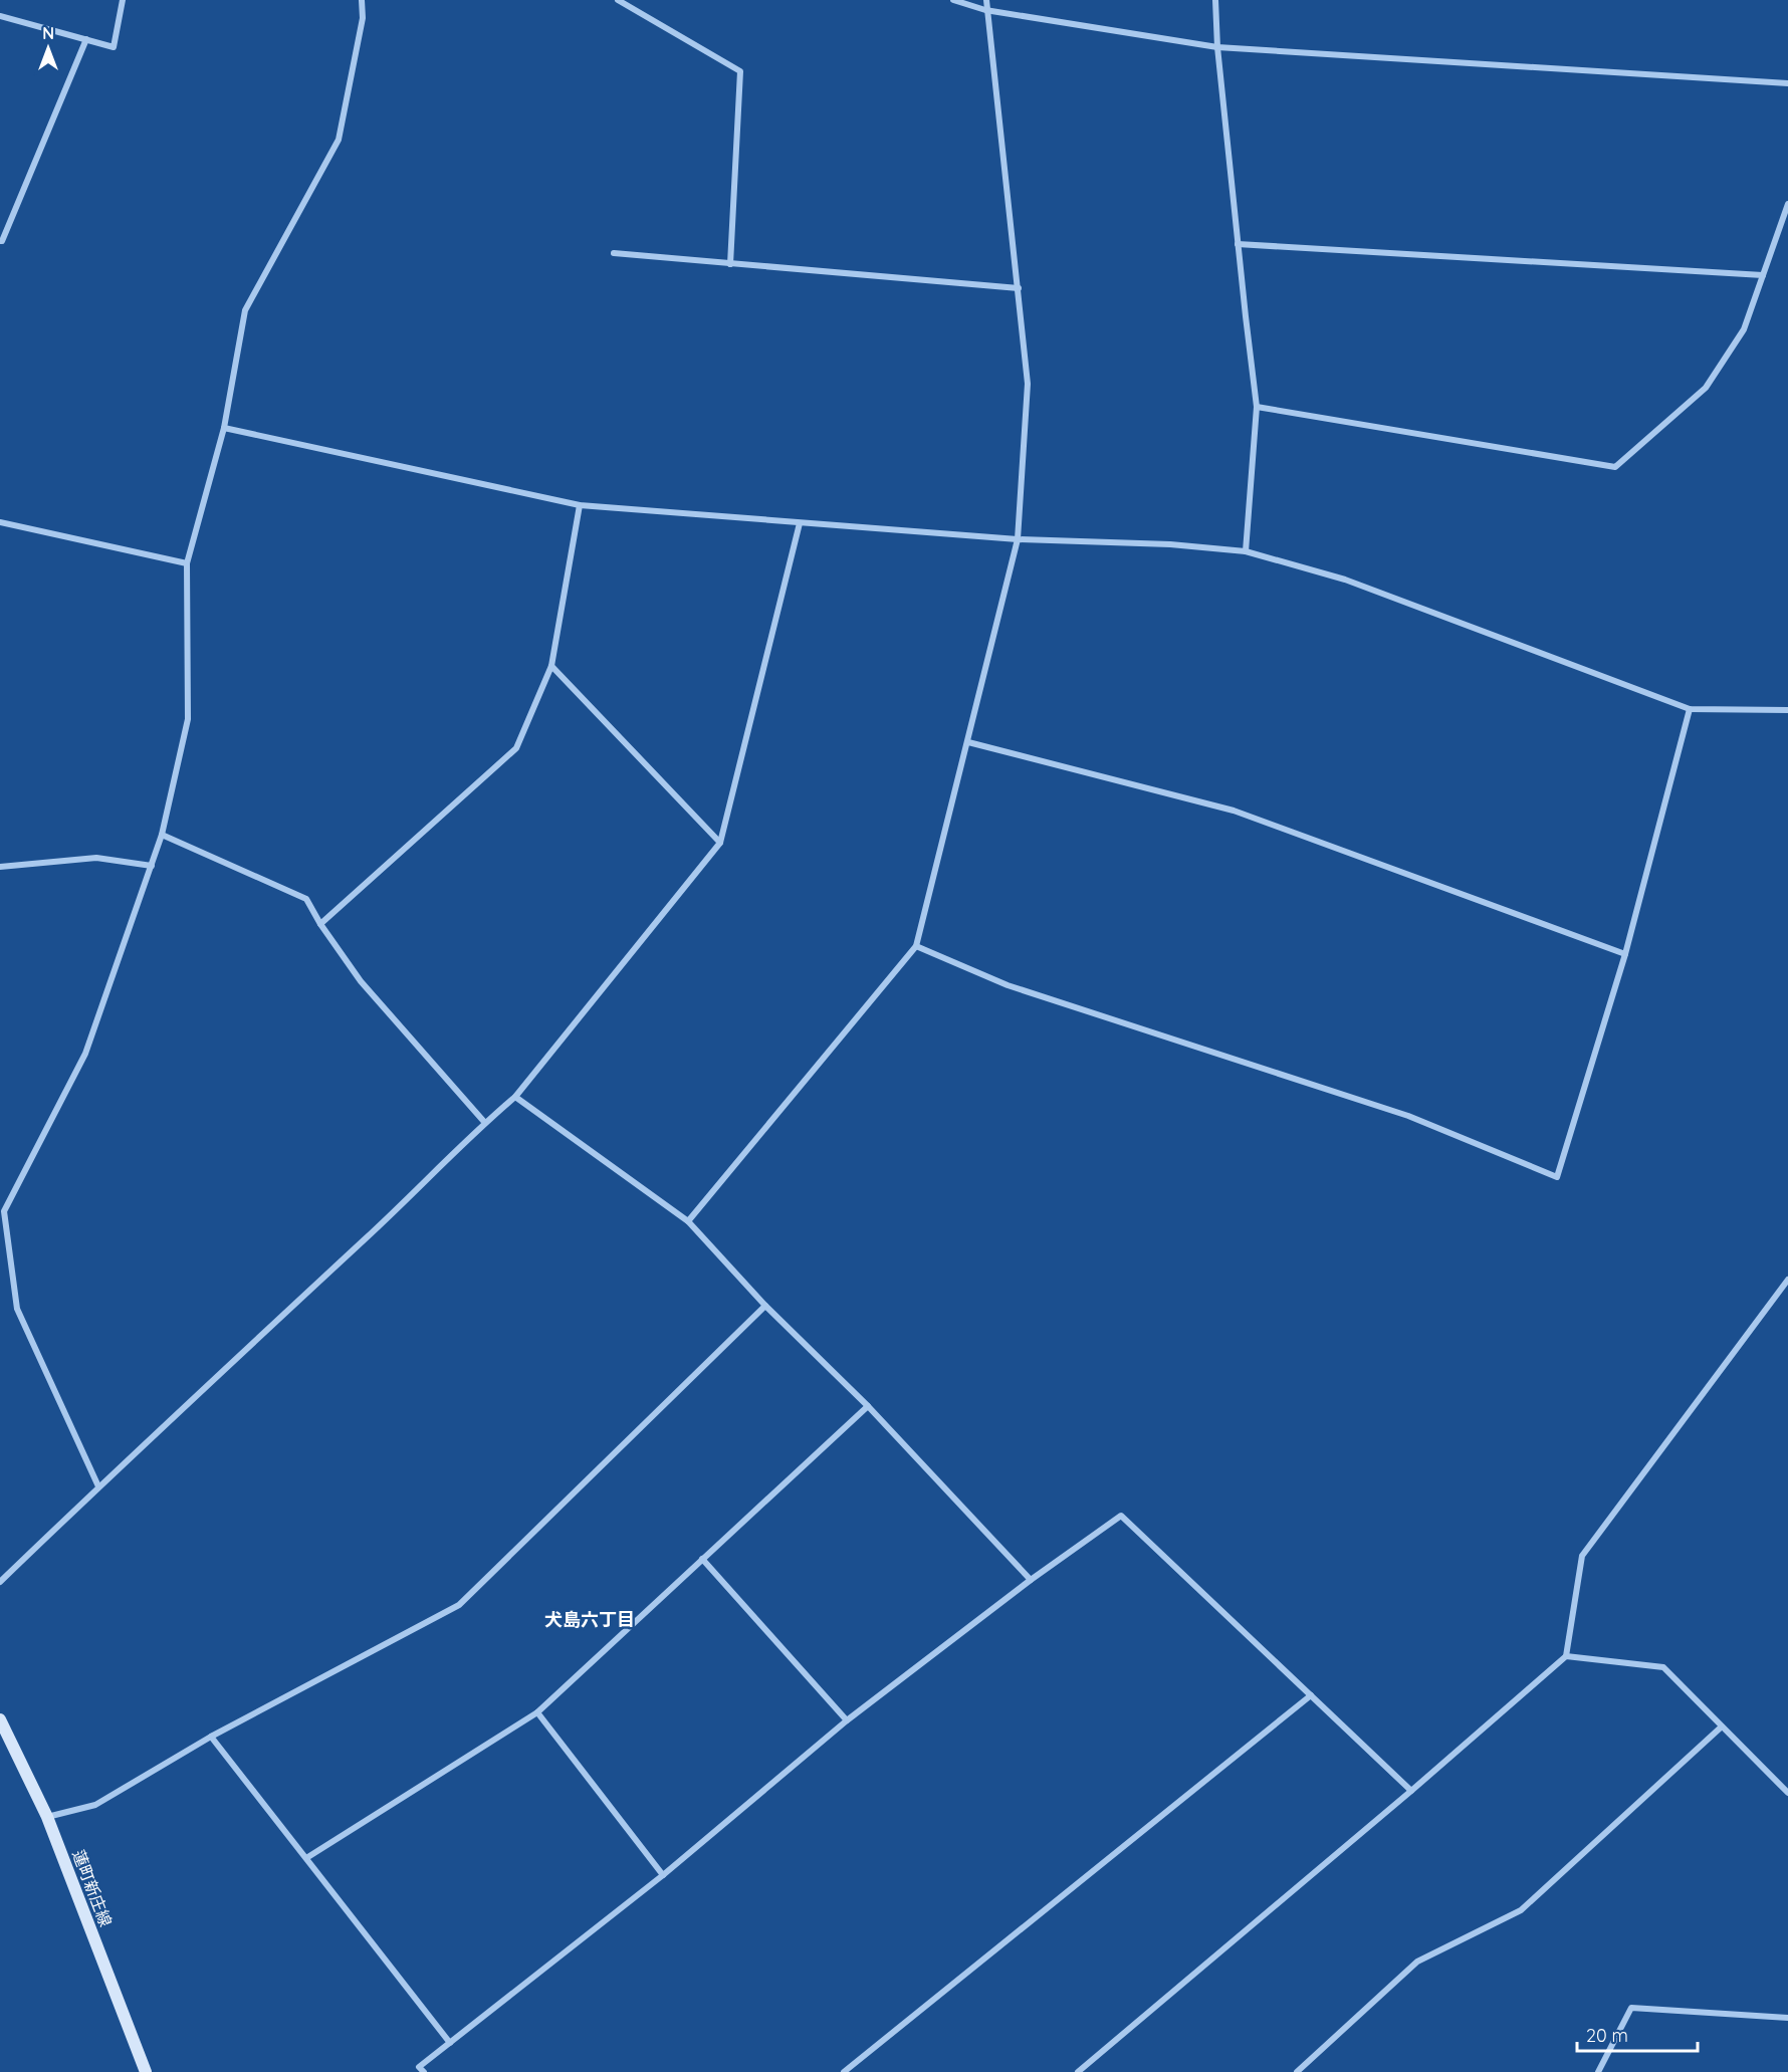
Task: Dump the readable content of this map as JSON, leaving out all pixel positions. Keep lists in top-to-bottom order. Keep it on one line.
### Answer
{"streets":{"main road":["蓮町新庄線"]},"districts":["犬島六丁目"],"scale_bar":"20 m","north":"top"}
